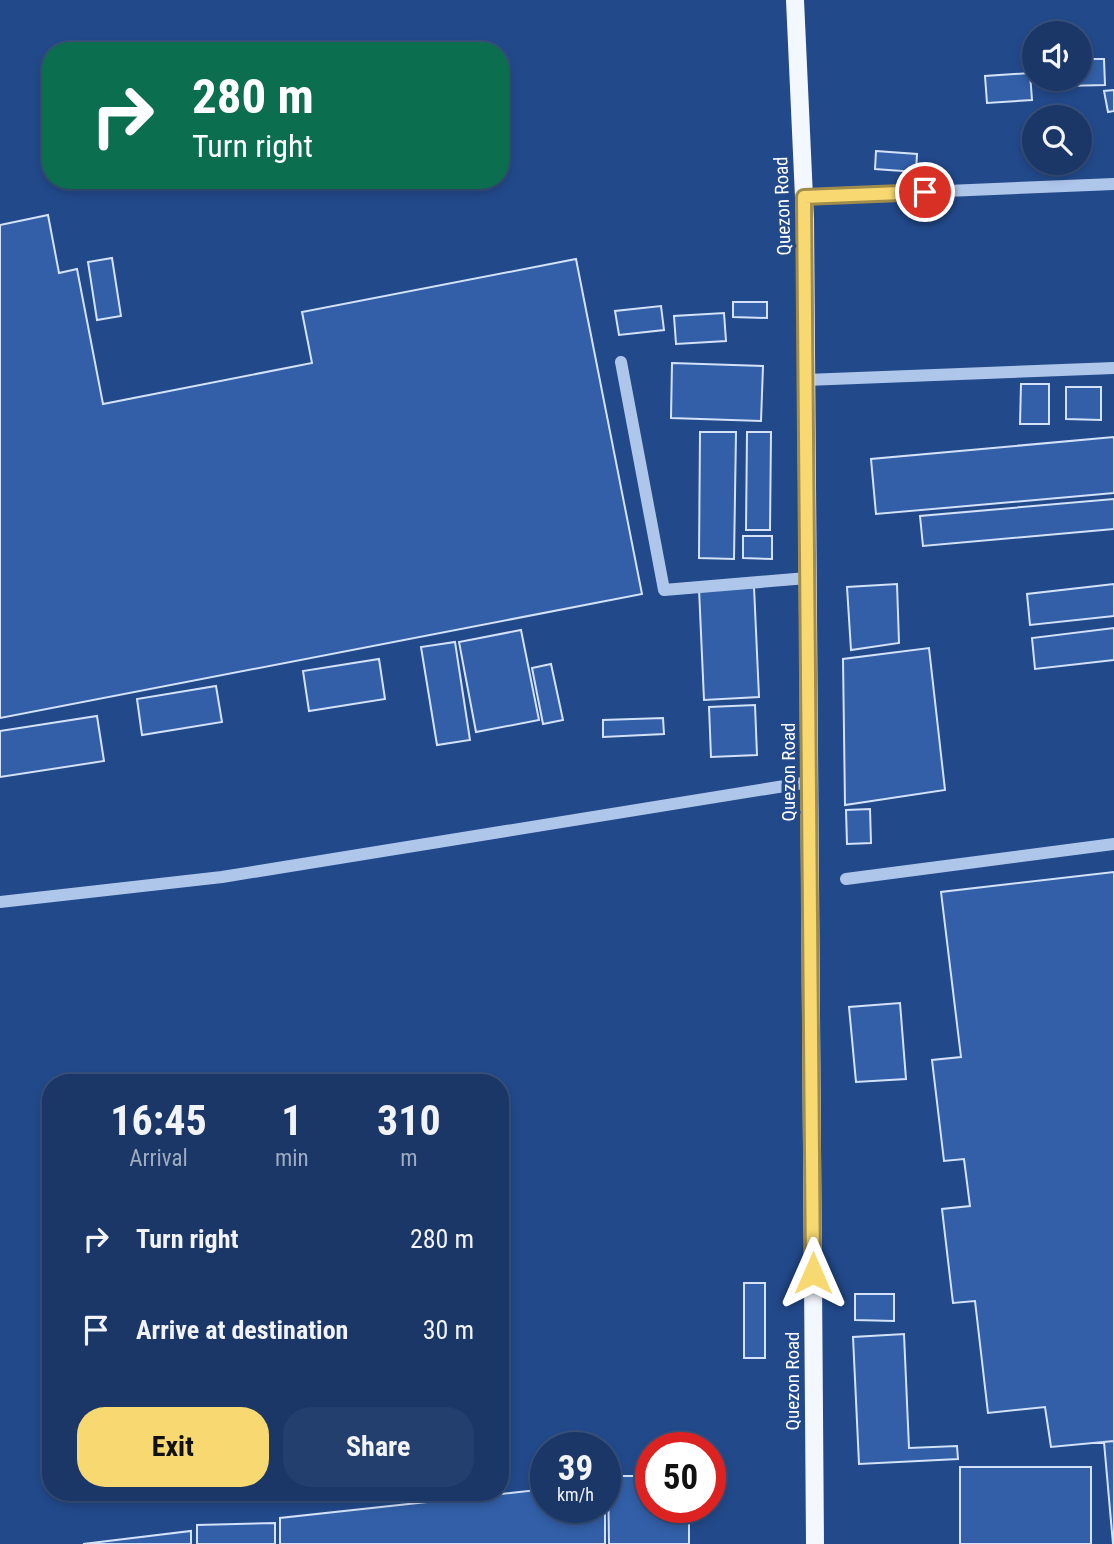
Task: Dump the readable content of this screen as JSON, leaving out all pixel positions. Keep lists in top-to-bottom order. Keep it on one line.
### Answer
{"streets":{"main road":["Quezon Road"]},"page":{"turn":["280 m","Turn right"],"eta":["16:45","Arrival","1","min","310","m"],"list":[{"name":"Turn right","value":"280 m"},{"name":"Arrive at destination","value":"30 m"}],"buttons":["Exit","Share"],"speed":"39 km/h","limit":"50"}}
